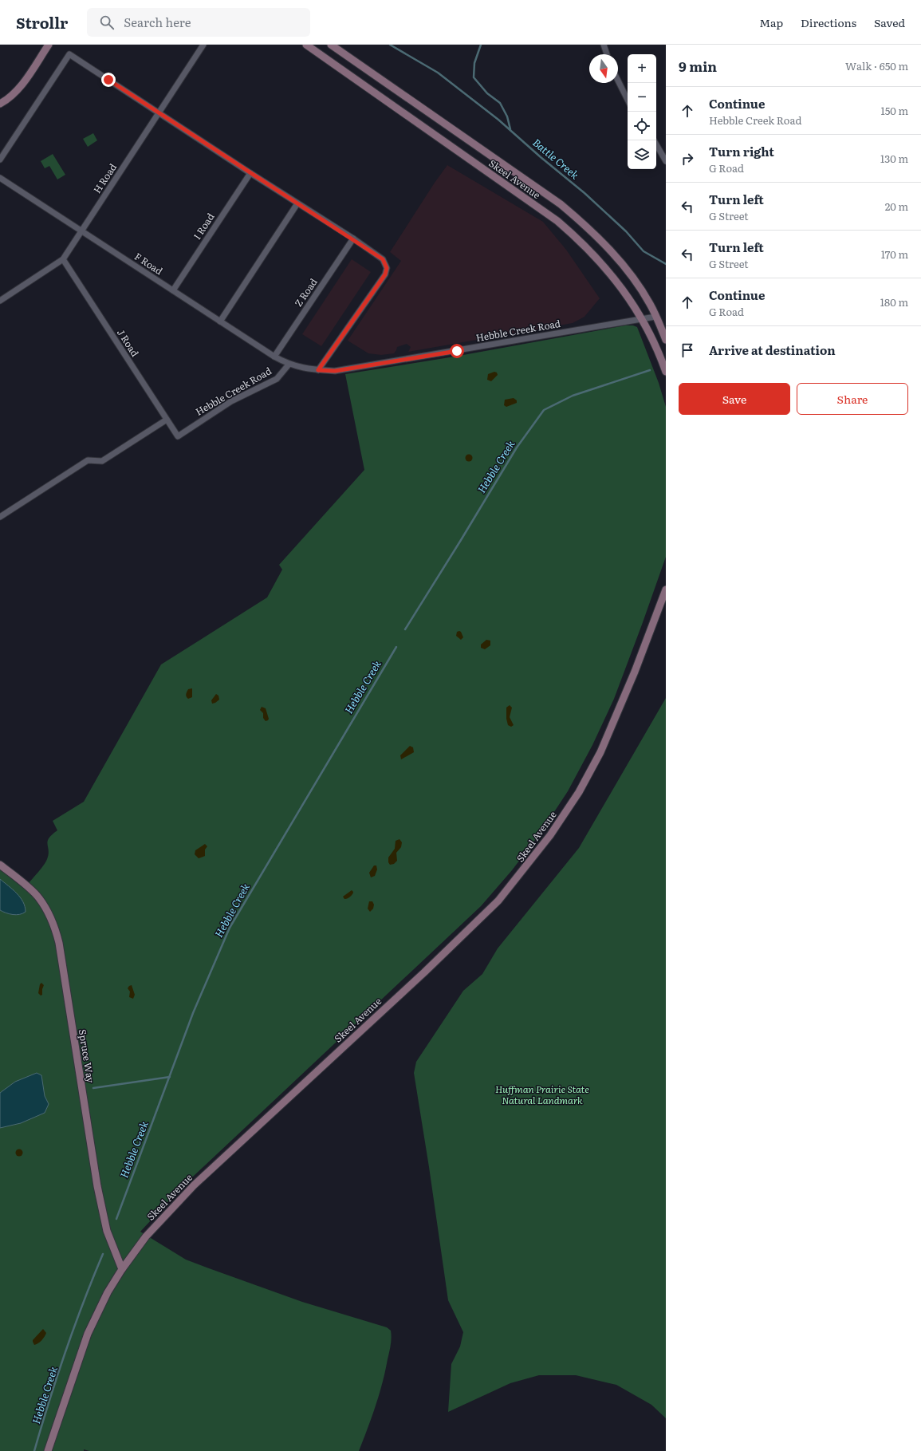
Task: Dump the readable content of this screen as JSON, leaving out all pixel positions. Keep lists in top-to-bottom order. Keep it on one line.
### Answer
{"streets":{"street":["H Road","Skeel Avenue","I Road","F Road","Z Road","Hebble Creek Road","J Road","Spruce Way"]},"crossings":[["H Road","F Road"],["H Road","J Road"],["Skeel Avenue","Hebble Creek Road"],["Skeel Avenue","Spruce Way"],["I Road","F Road"],["F Road","Z Road"],["F Road","Hebble Creek Road"],["Hebble Creek Road","J Road"]],"water":["Battle Creek","Hebble Creek"],"parks":["Huffman Prairie State Natural Landmark"],"north":"bottom","page":{"header":"Strollr","search":"Search here","nav":["Map","Directions","Saved"],"heading":["9 min","Walk · 650 m"],"map_buttons":["+","−"],"list":[["Continue","Hebble Creek Road","150 m"],["Turn right","G Road","130 m"],["Turn left","G Street","20 m"],["Turn left","G Street","170 m"],["Continue","G Road","180 m"],"Arrive at destination"],"buttons":["Save","Share"]}}
